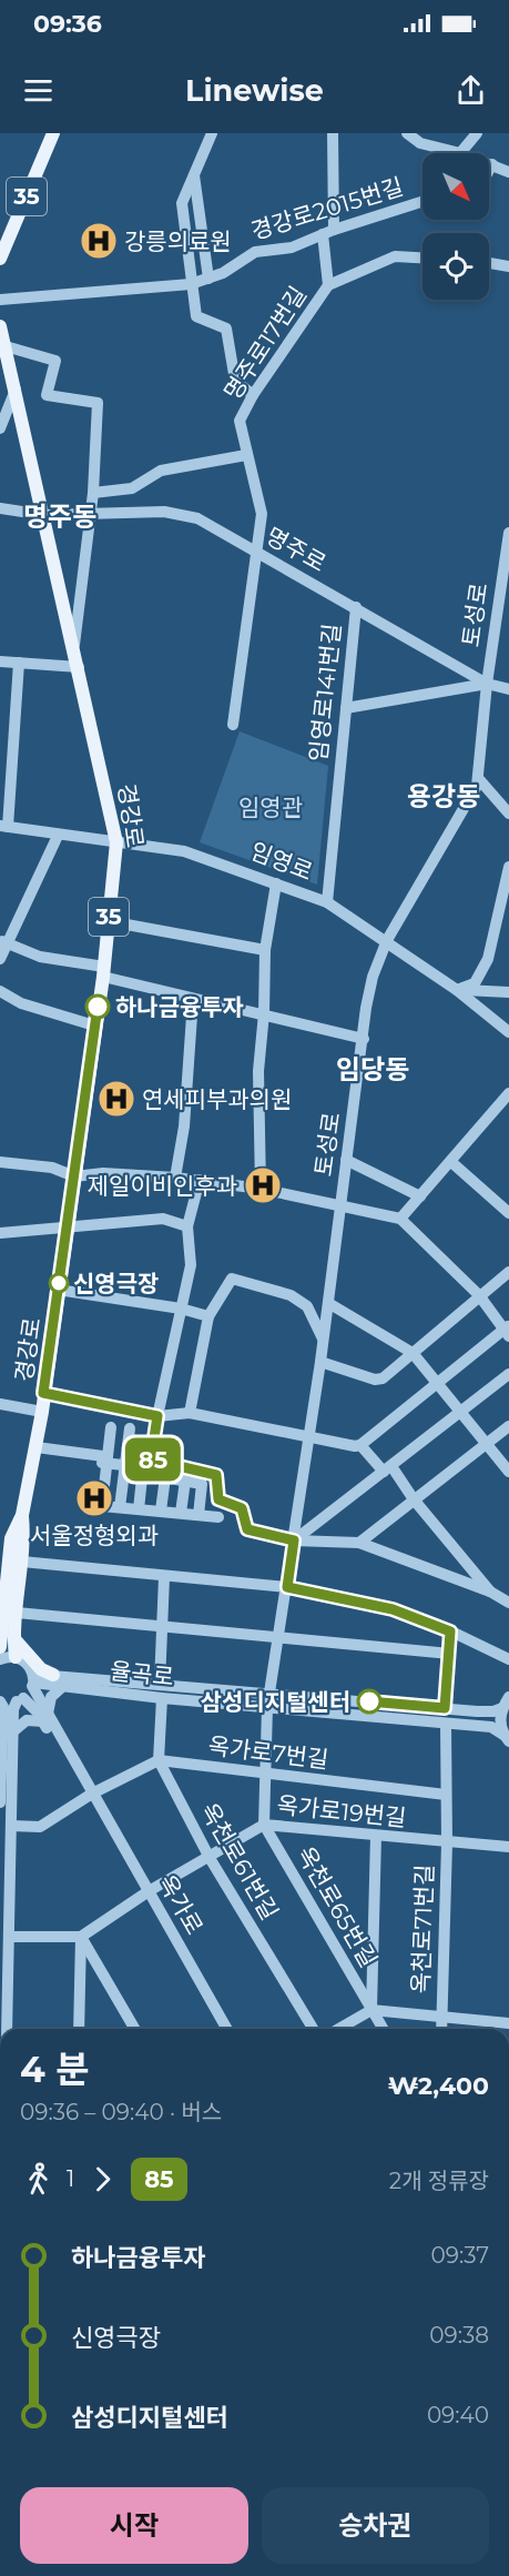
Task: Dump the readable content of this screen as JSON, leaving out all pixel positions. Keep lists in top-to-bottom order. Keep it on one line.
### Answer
{"streets":{"main road":["35","경강로"],"street":["경강로2015번길","명주로17번길","명주로","토성로","임영로141번길","임영로","율곡로","옥가로7번길","옥가로19번길","옥천로61번길","옥가로","옥천로65번길","옥천로71번길"]},"crossings":[["경강로2015번길","명주로17번길"],["명주로17번길","명주로"],["명주로","토성로"],["명주로","임영로141번길"],["명주로","경강로"],["토성로","임영로"],["토성로","율곡로"],["임영로141번길","임영로"],["경강로","임영로"],["율곡로","옥가로"],["율곡로","옥천로71번길"],["옥가로7번길","옥천로61번길"],["옥가로7번길","옥천로71번길"],["옥가로19번길","옥천로61번길"],["옥가로19번길","옥가로"],["옥가로19번길","옥천로65번길"],["옥가로19번길","옥천로71번길"]],"districts":["명주동","용강동","임당동"],"parks":["임영관"],"places":{"hospital":["강릉의료원","연세피부과의원","제일이비인후과","서울정형외과"],"other":["하나금융투자","신영극장","삼성디지털센터"]},"lines":["bus line 85"],"north":"bottom right","page":{"status":"09:36","header":"Linewise","on_map":"85","heading":["4 분","09:36 – 09:40 · 버스","₩2,400"],"legs":["1","85","2개 정류장"],"list":[{"name":"하나금융투자","value":"09:37"},{"name":"신영극장","value":"09:38"},{"name":"삼성디지털센터","value":"09:40"}],"buttons":["시작","승차권"]}}
